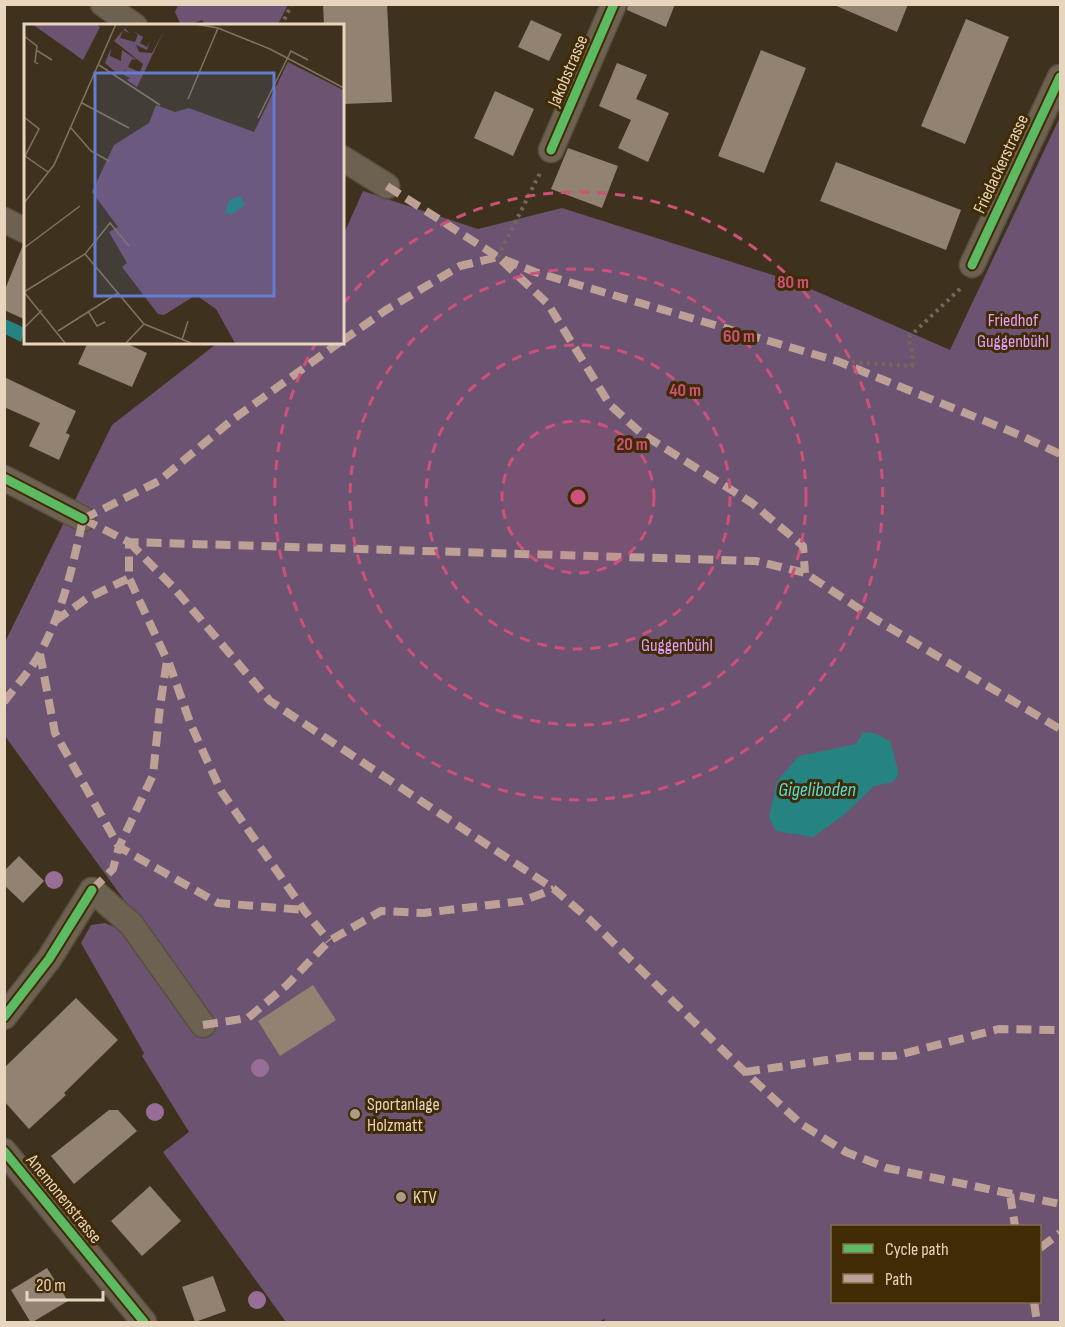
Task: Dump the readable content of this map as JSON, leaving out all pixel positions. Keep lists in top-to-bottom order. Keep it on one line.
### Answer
{"streets":{"street":["Jakobstrasse","Friedackerstrasse","Anemonenstrasse"]},"water":["Gigeliboden"],"parks":["Friedhof Guggenbühl","Guggenbühl"],"places":["Sportanlage Holzmatt","KTV"],"legend":["Cycle path","Path"],"scale_bar":"20 m","rings":["80 m","60 m","40 m","20 m"]}
